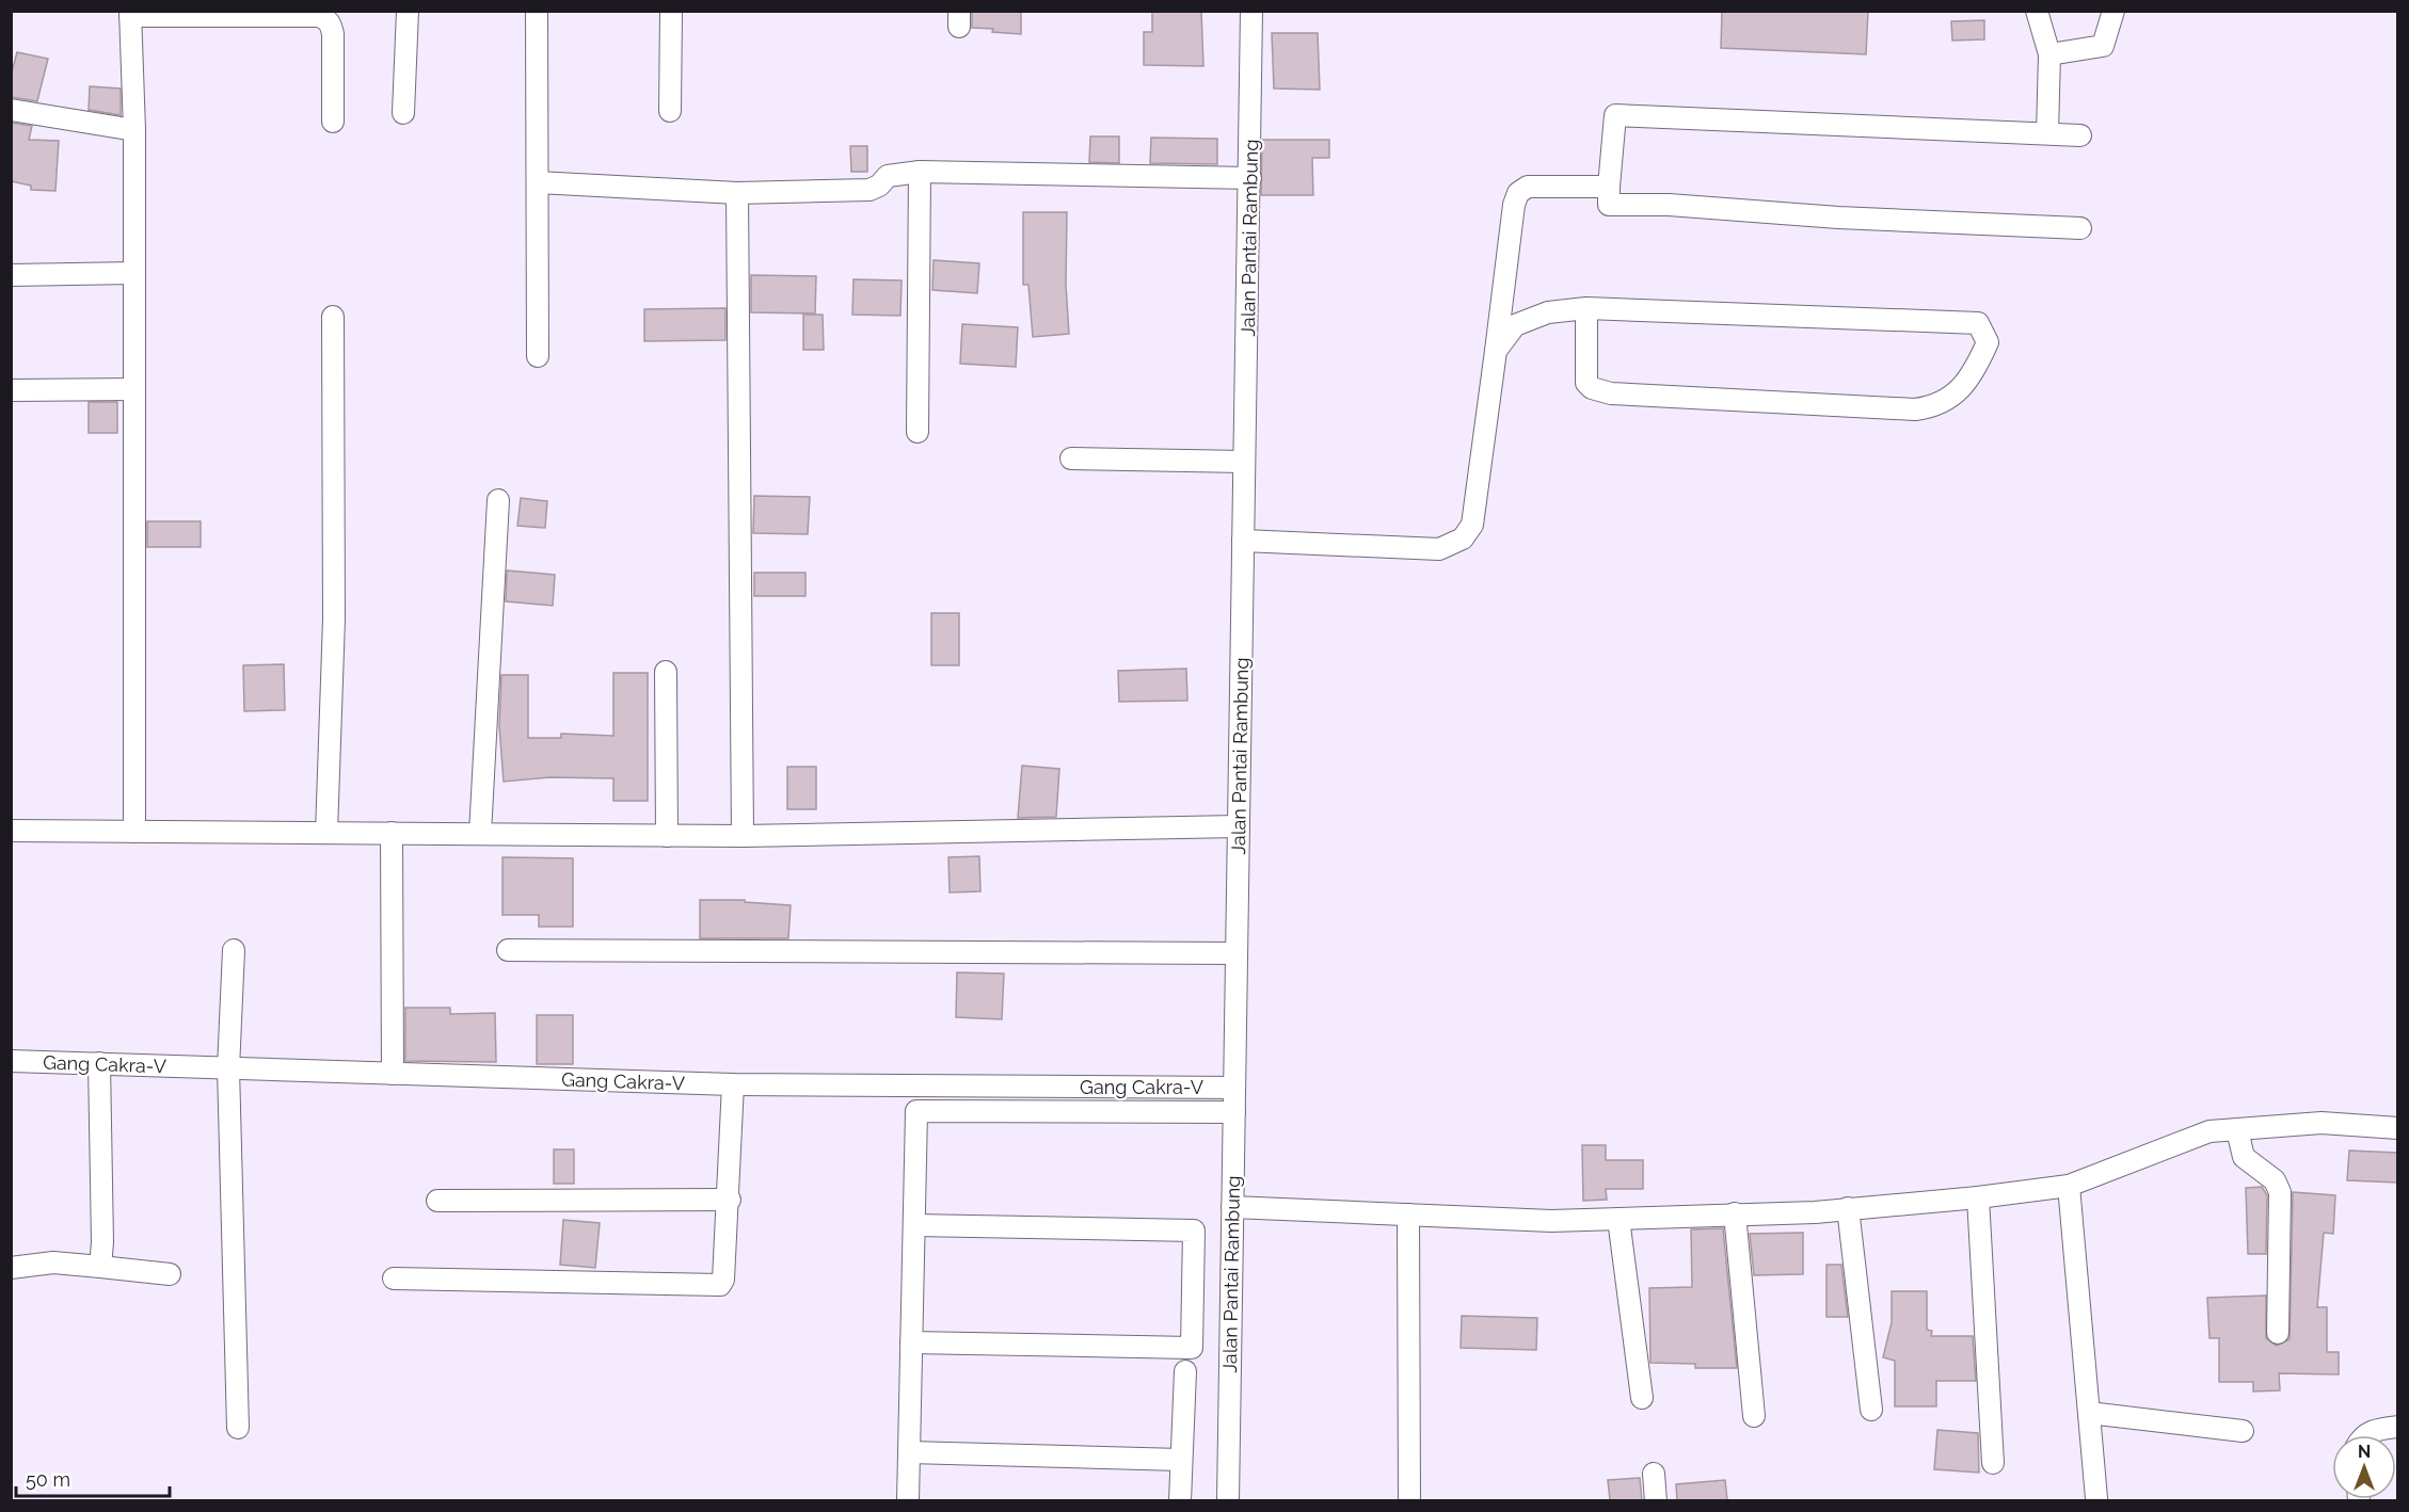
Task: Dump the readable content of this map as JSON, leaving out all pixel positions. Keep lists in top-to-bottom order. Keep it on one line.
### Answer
{"streets":{"street":["Jalan Pantai Rambung","Gang Cakra-V"]},"crossings":[["Jalan Pantai Rambung","Gang Cakra-V"]],"scale_bar":"50 m","north":"top"}
